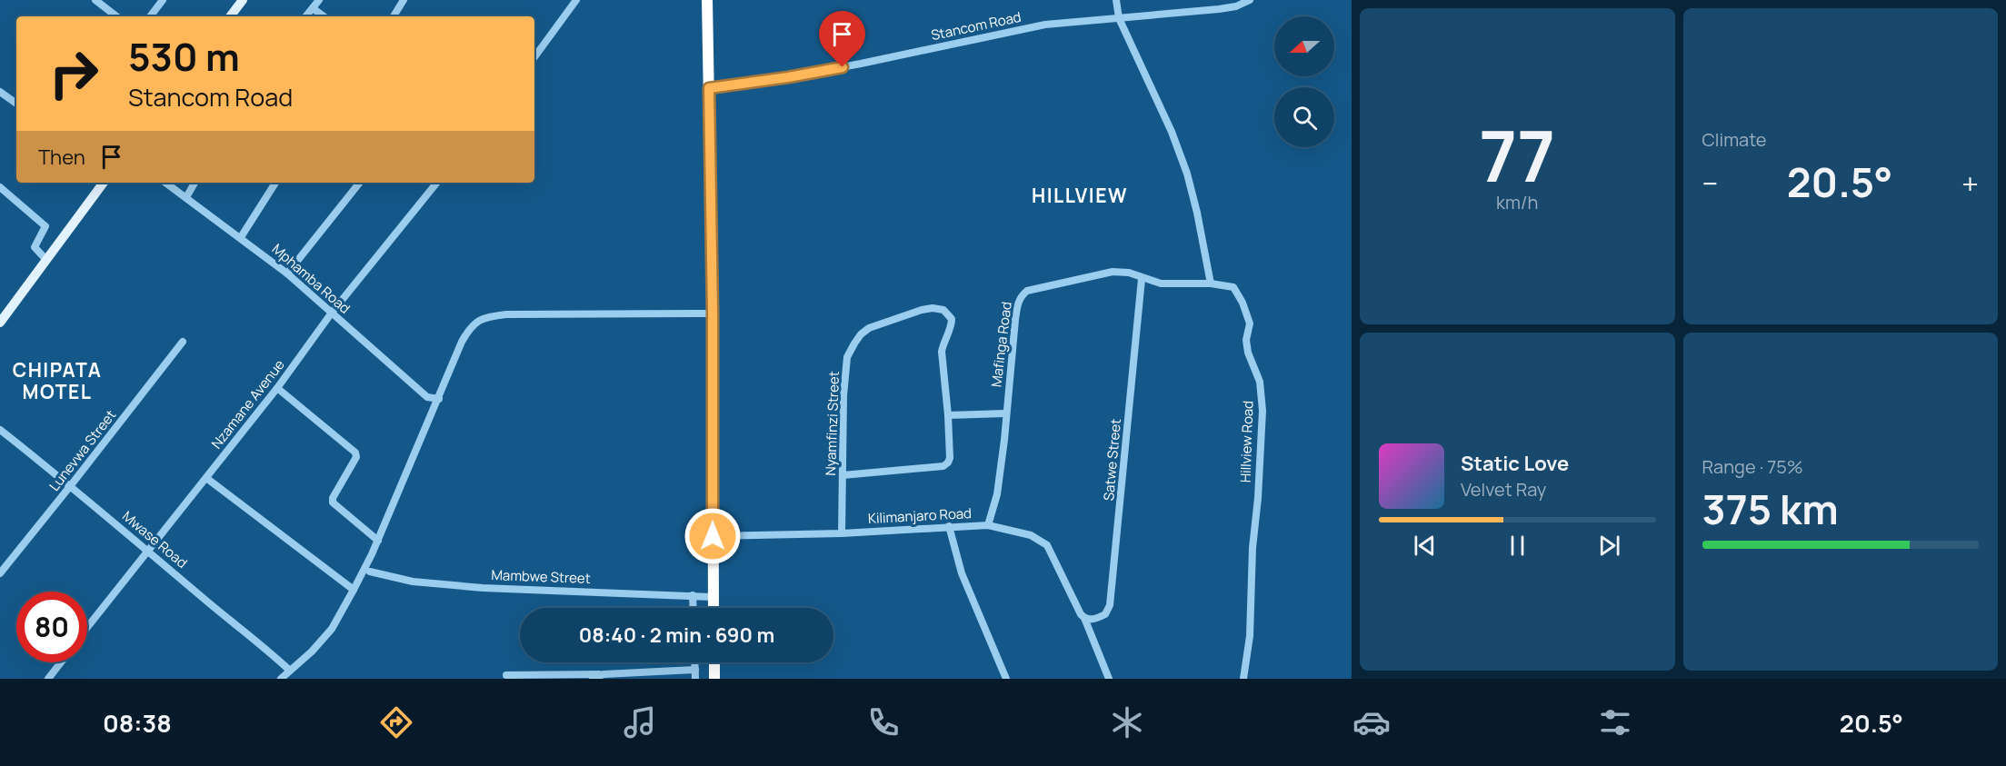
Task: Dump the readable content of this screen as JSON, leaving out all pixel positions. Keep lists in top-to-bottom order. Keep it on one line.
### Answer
{"streets":{"street":["Stancom Road","Mphamba Road","Mafinga Road","Nzamane Avenue","Nyamfinzi Street","Hillview Road","Lunevwa Street","Satwe Street","Kilimanjaro Road","Mwase Road","Mambwe Street"]},"crossings":[["Mphamba Road","Nzamane Avenue"],["Mafinga Road","Hillview Road"],["Mafinga Road","Satwe Street"],["Mafinga Road","Kilimanjaro Road"],["Nzamane Avenue","Mwase Road"],["Nyamfinzi Street","Kilimanjaro Road"],["Lunevwa Street","Mwase Road"],["Satwe Street","Kilimanjaro Road"]],"districts":["HILLVIEW","CHIPATA MOTEL"],"north":"left","page":{"tile":[["77","km/h"],"Climate",["Range · 75%","375 km"]],"turn":["530 m","Stancom Road"],"then":"Then","heat":["−","20.5°","+"],"song":["Static Love","Velvet Ray"],"limit":"80","trip":"08:40 · 2 min · 690 m","tabs":["08:38","20.5°"]}}
